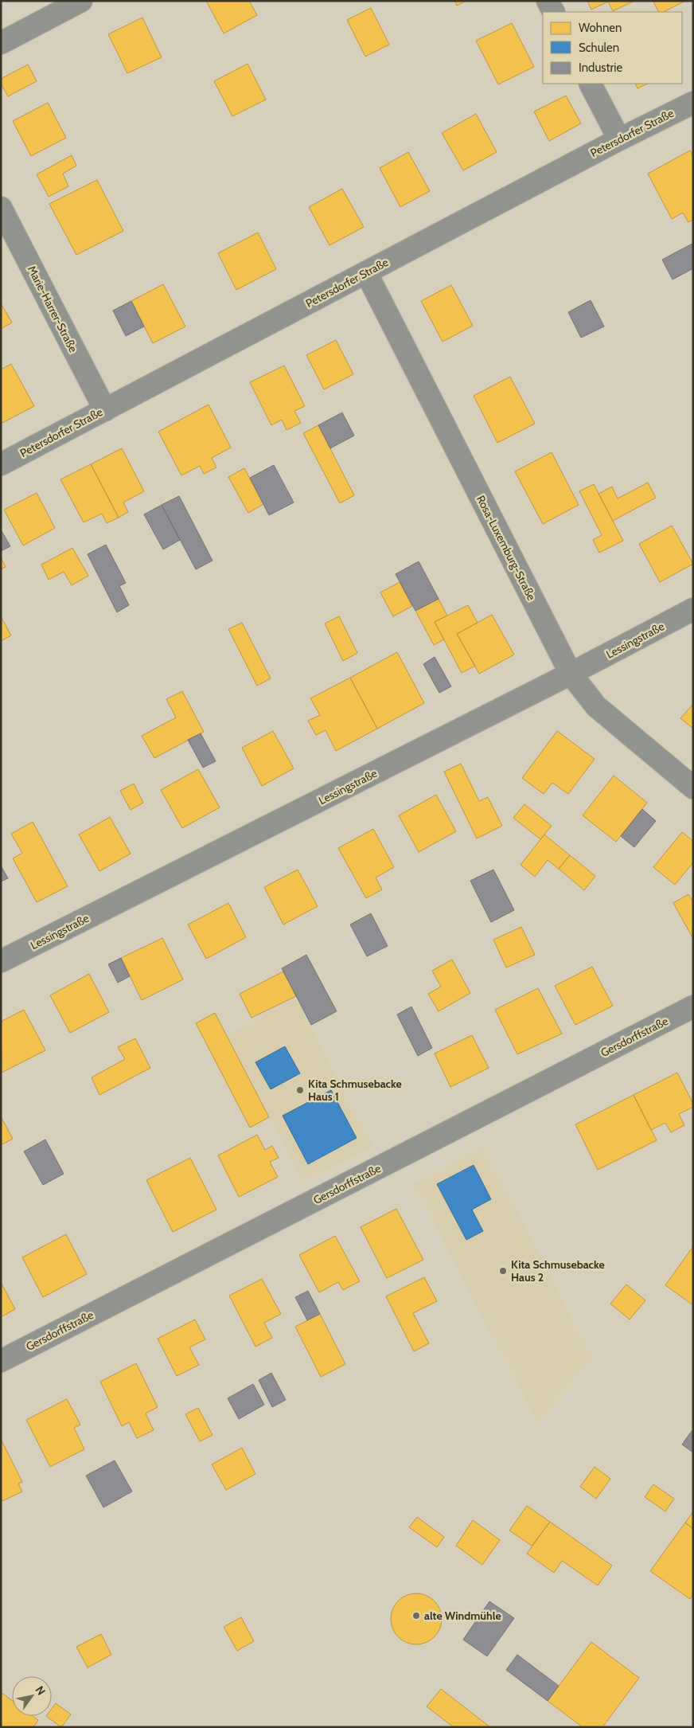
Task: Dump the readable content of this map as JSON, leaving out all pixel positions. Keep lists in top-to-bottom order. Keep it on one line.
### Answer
{"streets":{"street":["Petersdorfer Straße","Marie-Harrer-Straße","Rosa-Luxemburg-Straße","Lessingstraße","Gersdorffstraße"]},"crossings":[["Petersdorfer Straße","Marie-Harrer-Straße"],["Petersdorfer Straße","Rosa-Luxemburg-Straße"],["Rosa-Luxemburg-Straße","Lessingstraße"]],"places":["Kita Schmusebacke Haus 1","Kita Schmusebacke Haus 2","alte Windmühle"],"legend":["Wohnen","Schulen","Industrie"],"north":"top right"}
